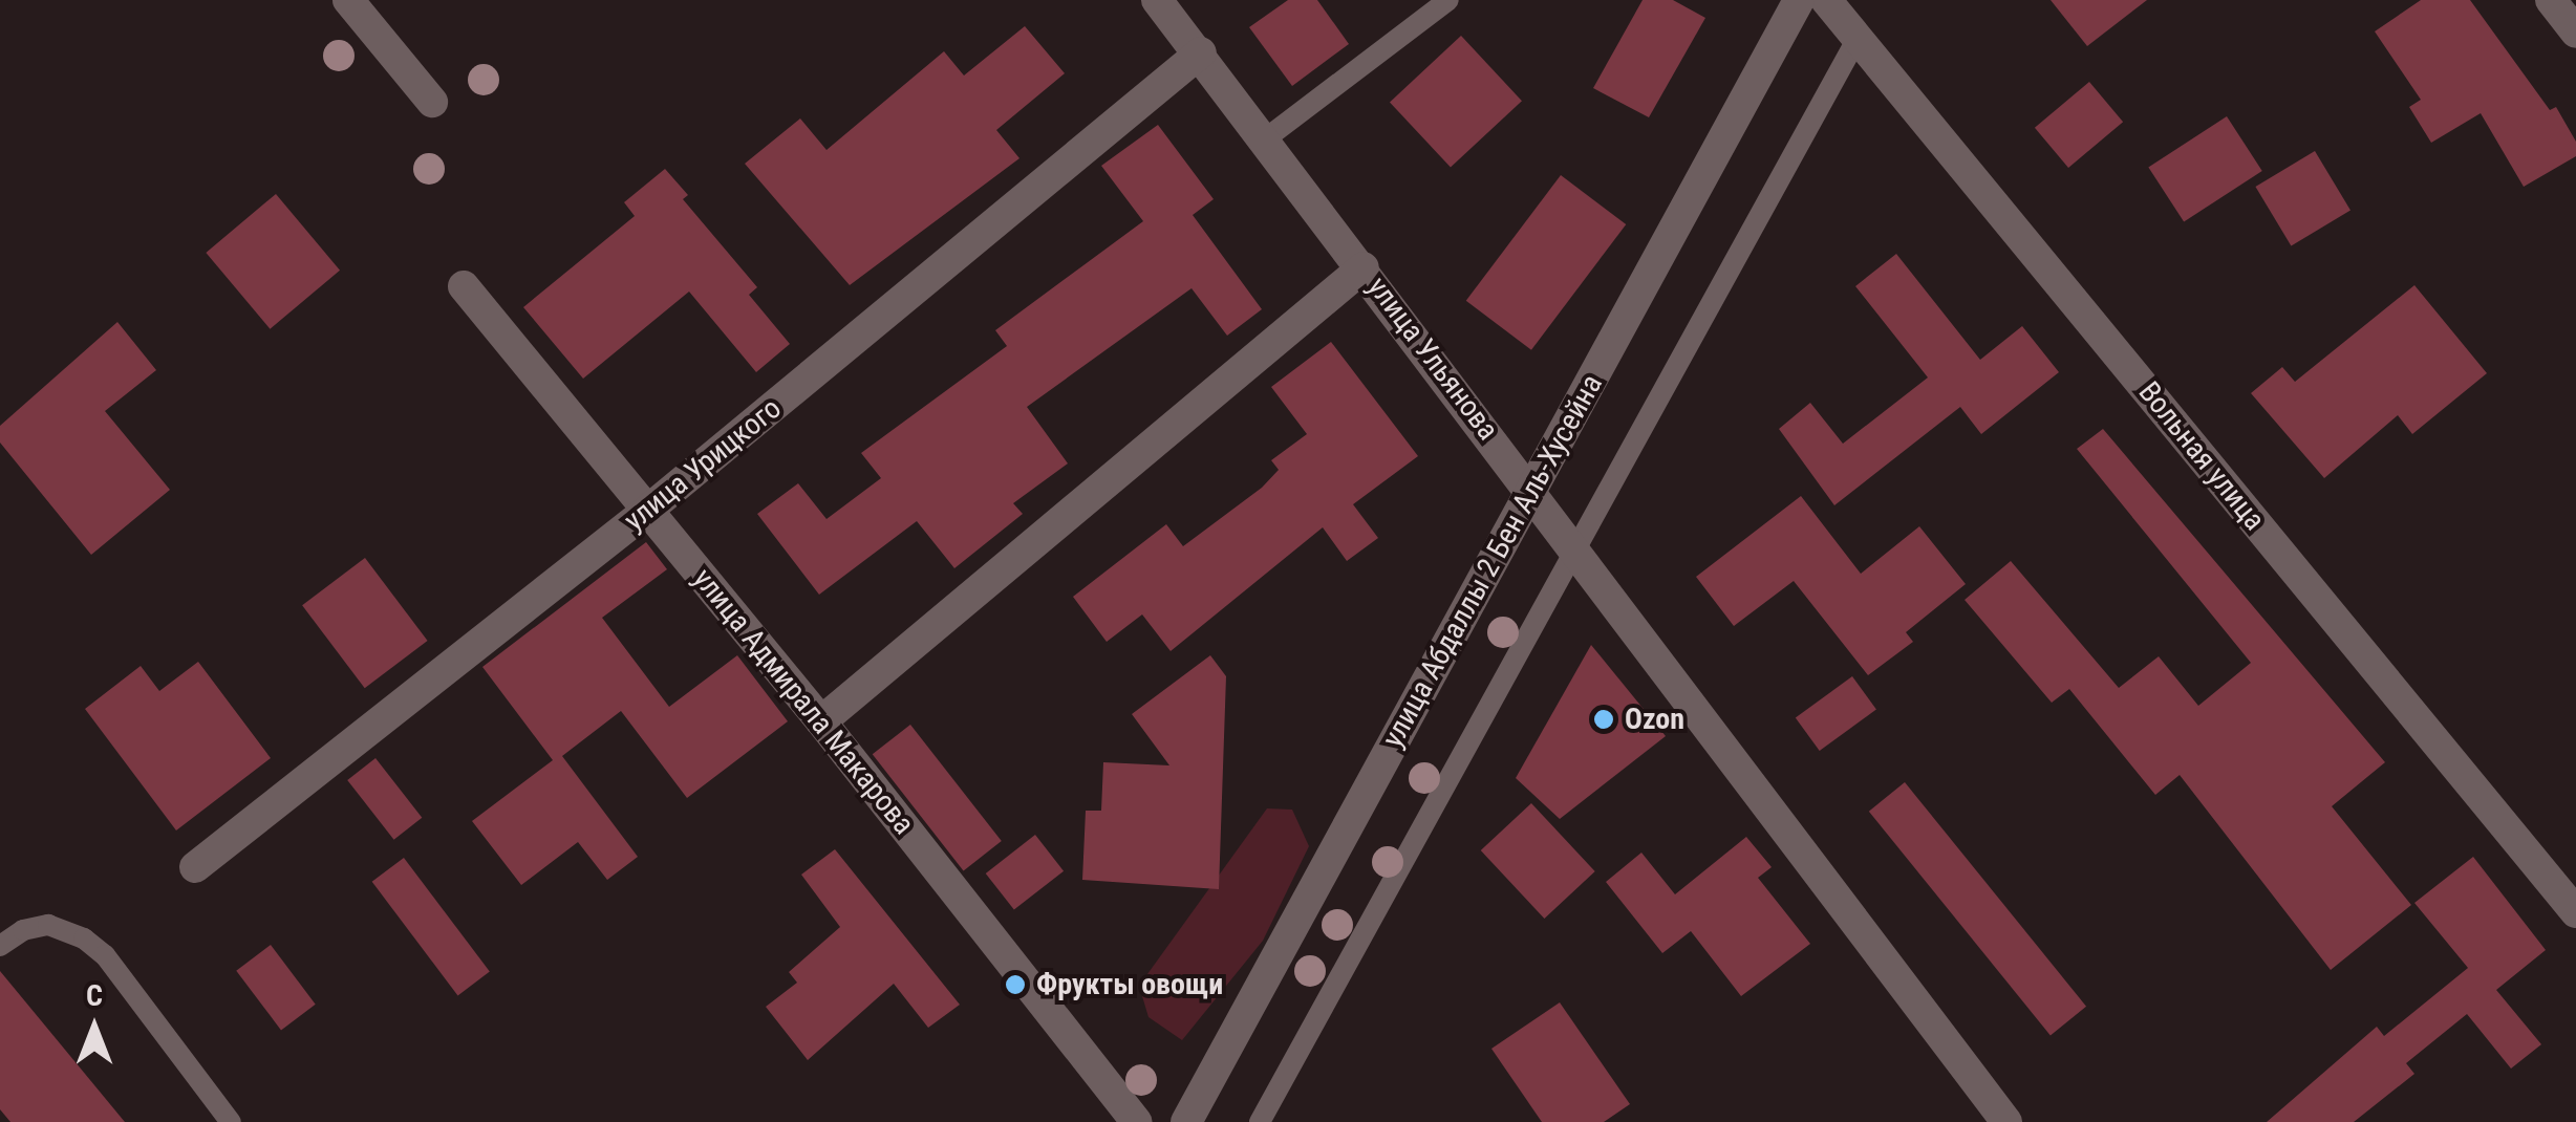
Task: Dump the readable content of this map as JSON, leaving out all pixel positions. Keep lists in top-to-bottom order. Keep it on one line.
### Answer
{"streets":{"street":["улица Ульянова","Вольная улица","улица Урицкого","улица Абдаллы 2 Бен Аль-Хусейна","улица Адмирала Макарова"]},"crossings":[["улица Ульянова","улица Урицкого"],["улица Ульянова","улица Абдаллы 2 Бен Аль-Хусейна"],["улица Урицкого","улица Адмирала Макарова"]],"places":["Ozon","Фрукты овощи"],"north":"top"}
